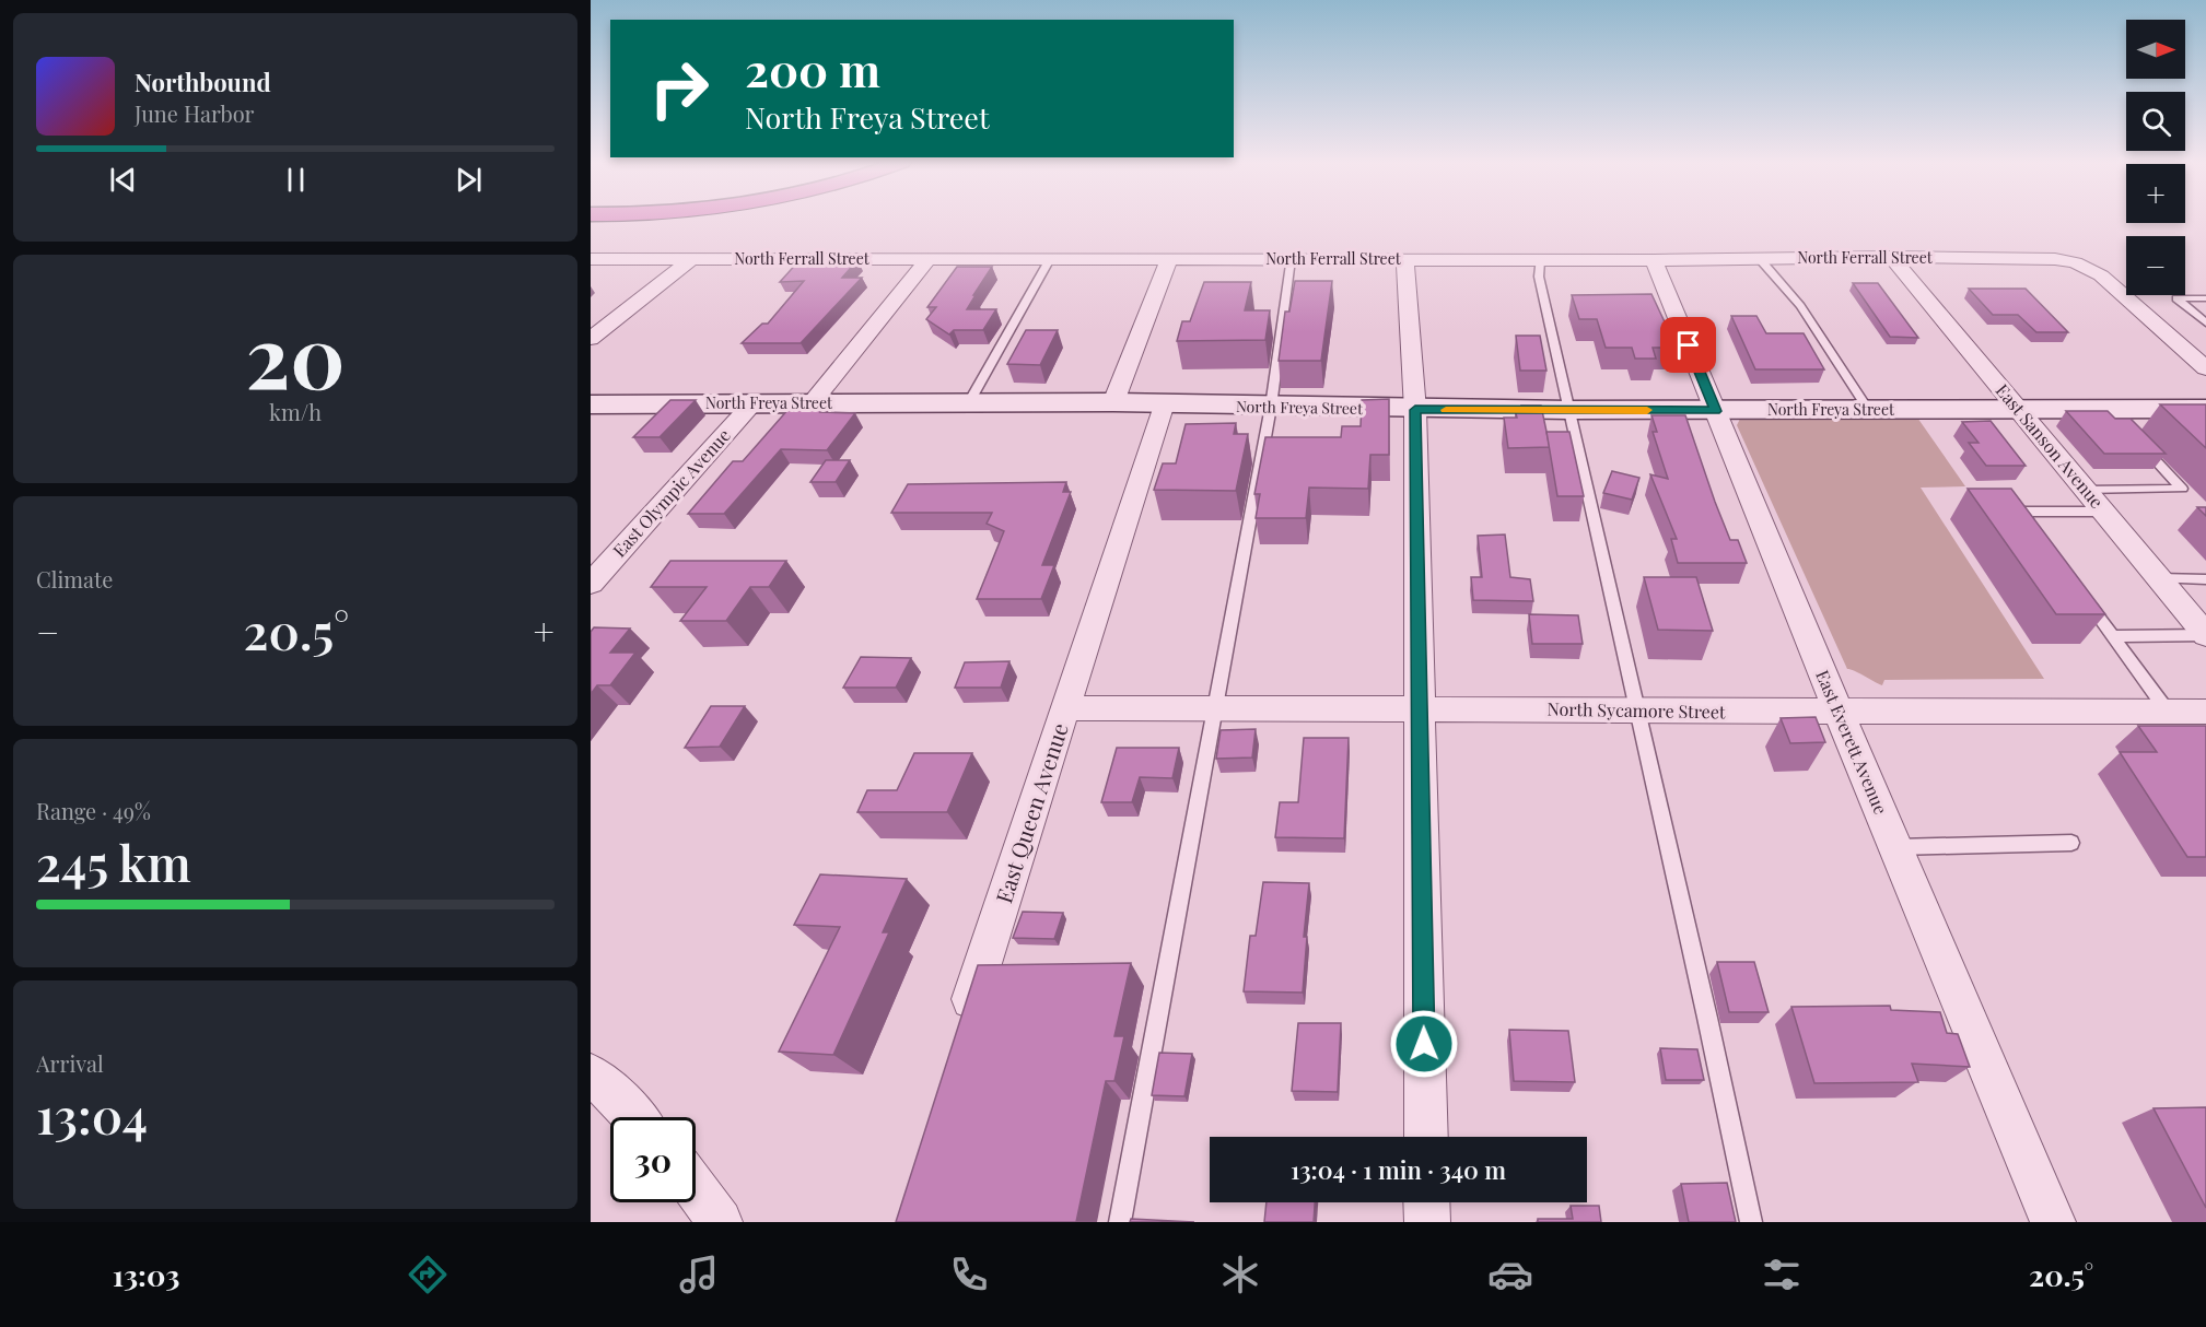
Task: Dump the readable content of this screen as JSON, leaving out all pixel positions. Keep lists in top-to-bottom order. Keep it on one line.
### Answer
{"streets":{"street":["North Ferrall Street","North Freya Street","East Sanson Avenue","East Olympic Avenue","North Sycamore Street","East Everett Avenue","East Queen Avenue"]},"crossings":[["North Ferrall Street","East Sanson Avenue"],["North Ferrall Street","East Everett Avenue"],["North Freya Street","East Sanson Avenue"],["North Freya Street","East Olympic Avenue"],["North Freya Street","East Everett Avenue"],["North Freya Street","East Queen Avenue"],["North Sycamore Street","East Everett Avenue"],["North Sycamore Street","East Queen Avenue"]],"north":"right","page":{"map_buttons":["+","−"],"turn":["200 m","North Freya Street"],"song":["Northbound","June Harbor"],"tile":[["20","km/h"],"Climate",["Range · 49%","245 km"],["Arrival","13:04"]],"heat":["−","20.5°","+"],"limit":"30","trip":"13:04 · 1 min · 340 m","tabs":["13:03","20.5°"]}}
